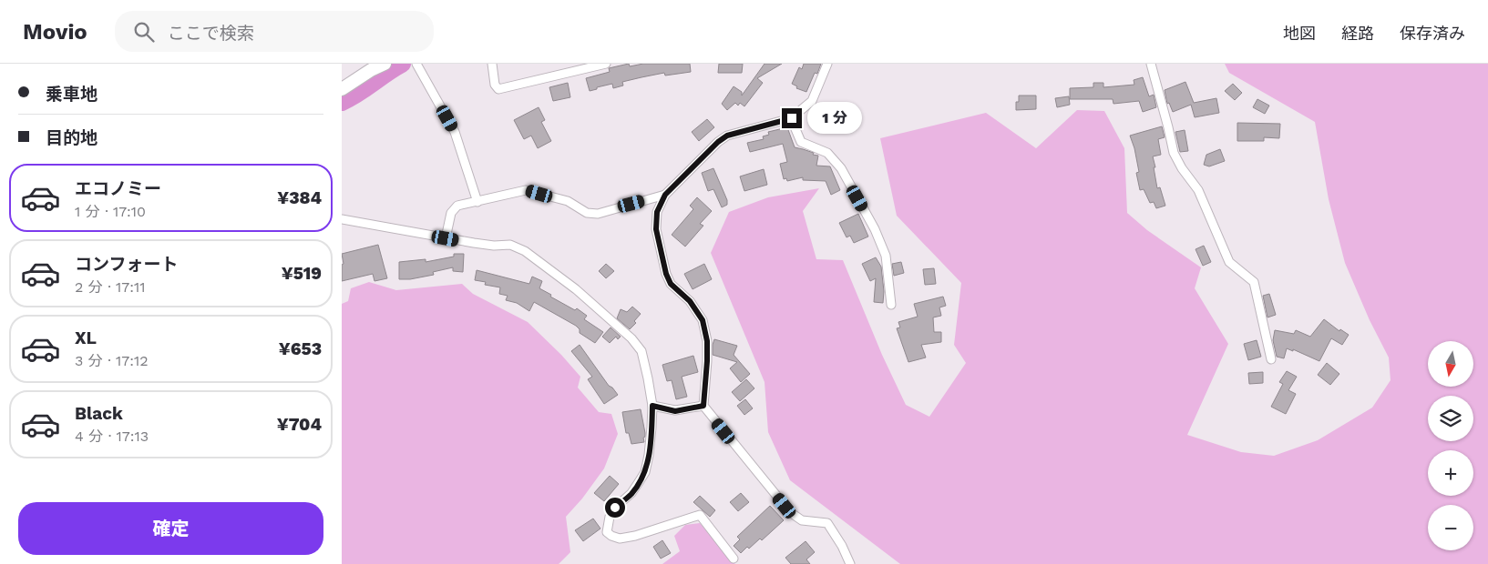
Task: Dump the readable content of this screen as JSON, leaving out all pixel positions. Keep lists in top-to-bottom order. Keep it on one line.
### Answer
{"north":"bottom","page":{"header":"Movio","search":"ここで検索","nav":["地図","経路","保存済み"],"banner":["乗車地","目的地"],"bubble":"1 分","list":[{"name":"エコノミー","note":"1 分 · 17:10","value":"¥384"},{"name":"コンフォート","note":"2 分 · 17:11","value":"¥519"},{"name":"XL","note":"3 分 · 17:12","value":"¥653"},{"name":"Black","note":"4 分 · 17:13","value":"¥704"}],"map_buttons":["+","−"],"buttons":"確定"}}
